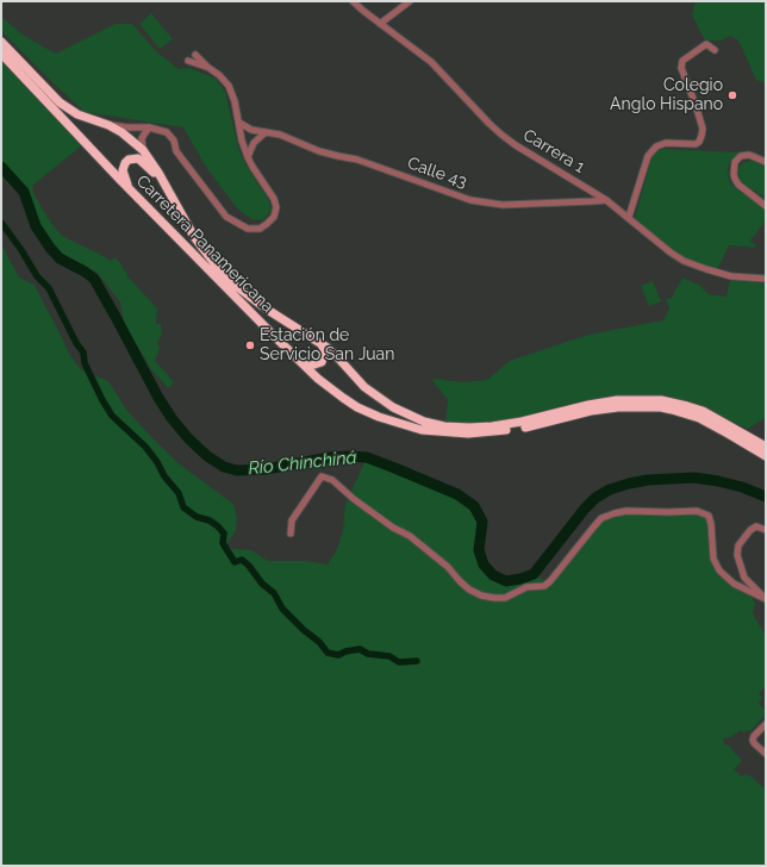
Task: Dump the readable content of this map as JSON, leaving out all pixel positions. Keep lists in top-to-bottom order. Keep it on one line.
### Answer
{"streets":{"highway":["Carretera Panamericana"],"street":["Carrera 1","Calle 43"]},"crossings":[["Carrera 1","Calle 43"]],"water":["Río Chinchiná"],"places":["Colegio Anglo Hispano","Estación de Servicio San Juan"]}
